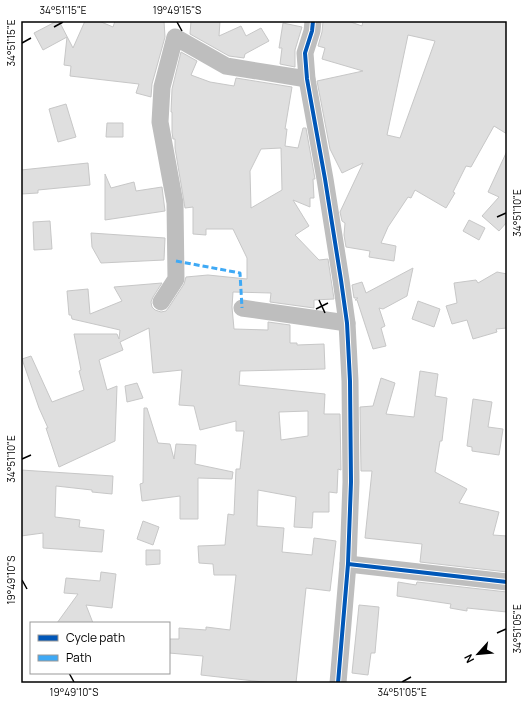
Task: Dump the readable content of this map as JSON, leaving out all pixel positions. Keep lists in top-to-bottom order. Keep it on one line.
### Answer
{"legend":["Cycle path","Path"],"north":"bottom left","coordinates":["34°51'15\"E","19°49'15\"S","34°51'10\"E","19°49'10\"S","34°51'05\"E"]}
